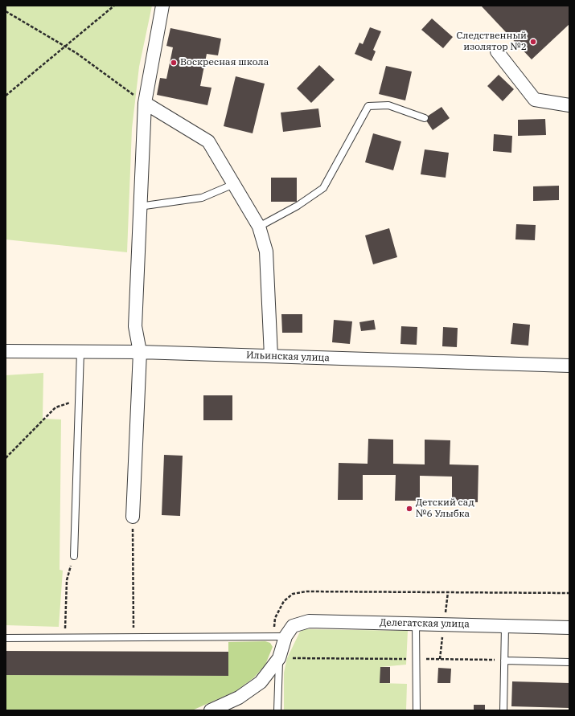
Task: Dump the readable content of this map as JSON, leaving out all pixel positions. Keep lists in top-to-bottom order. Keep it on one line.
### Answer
{"streets":{"street":["Ильинская улица","Делегатская улица"]},"places":["Следственный изолятор №2","Воскресная школа","Детский сад №6 Улыбка"]}
